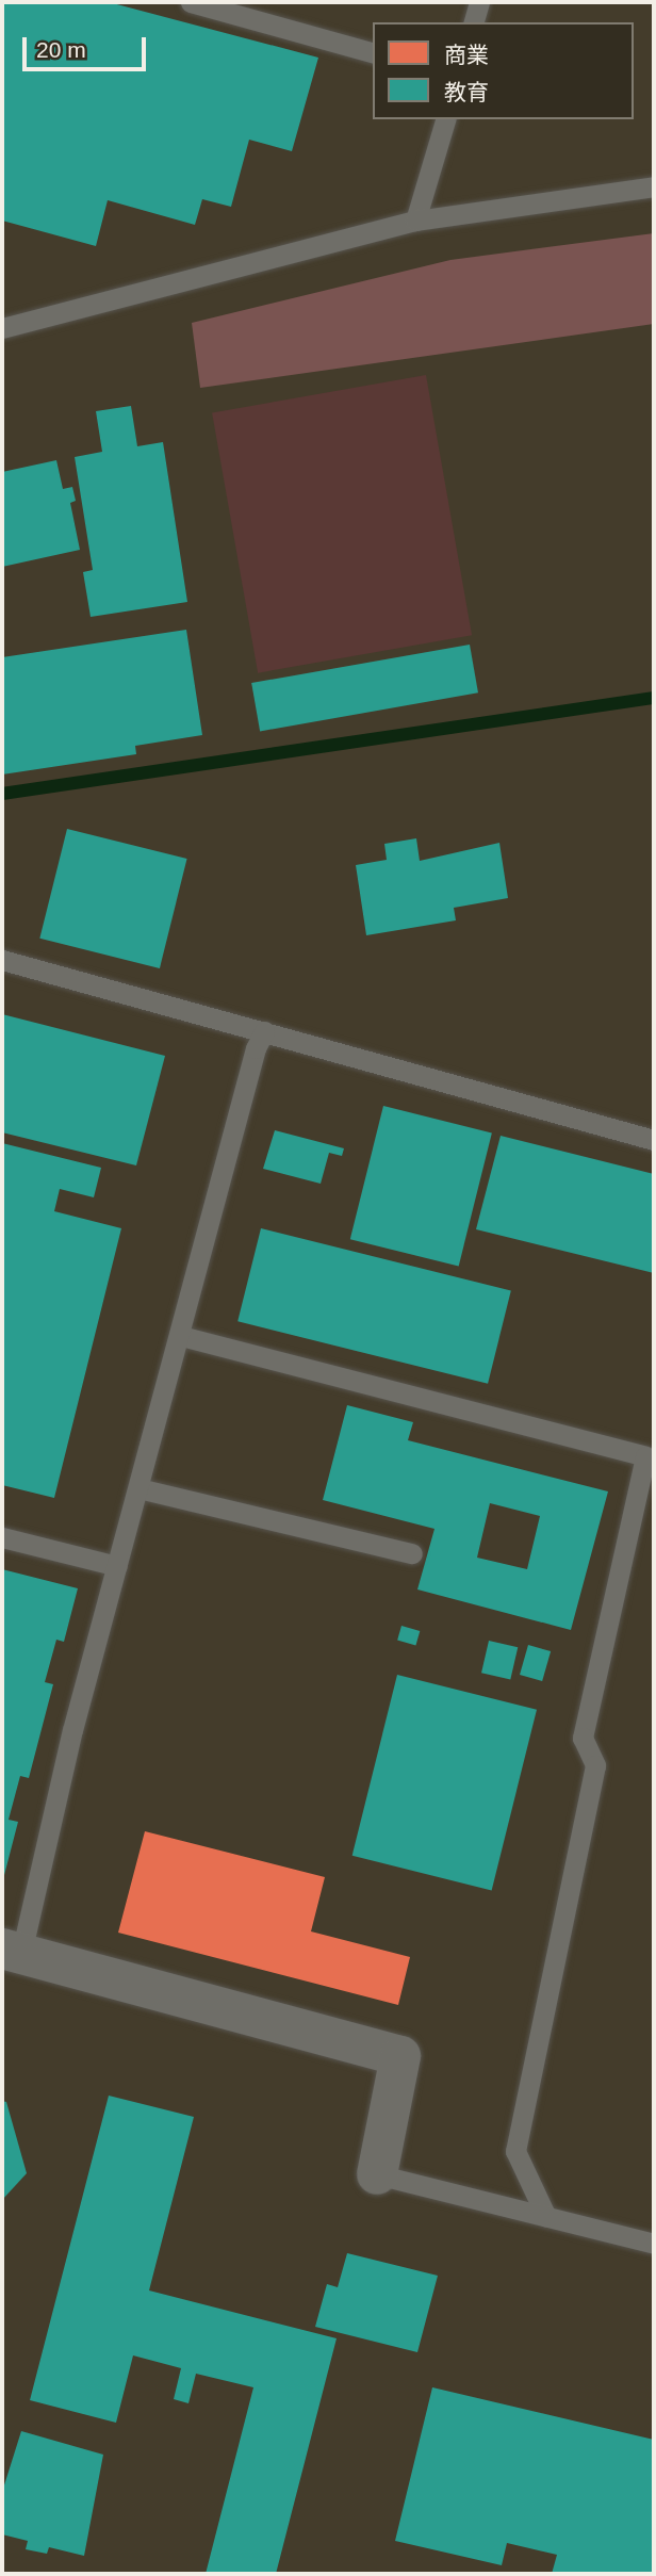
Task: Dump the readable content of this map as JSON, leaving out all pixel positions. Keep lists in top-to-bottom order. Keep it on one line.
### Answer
{"legend":["商業","教育"],"scale_bar":"20 m"}
